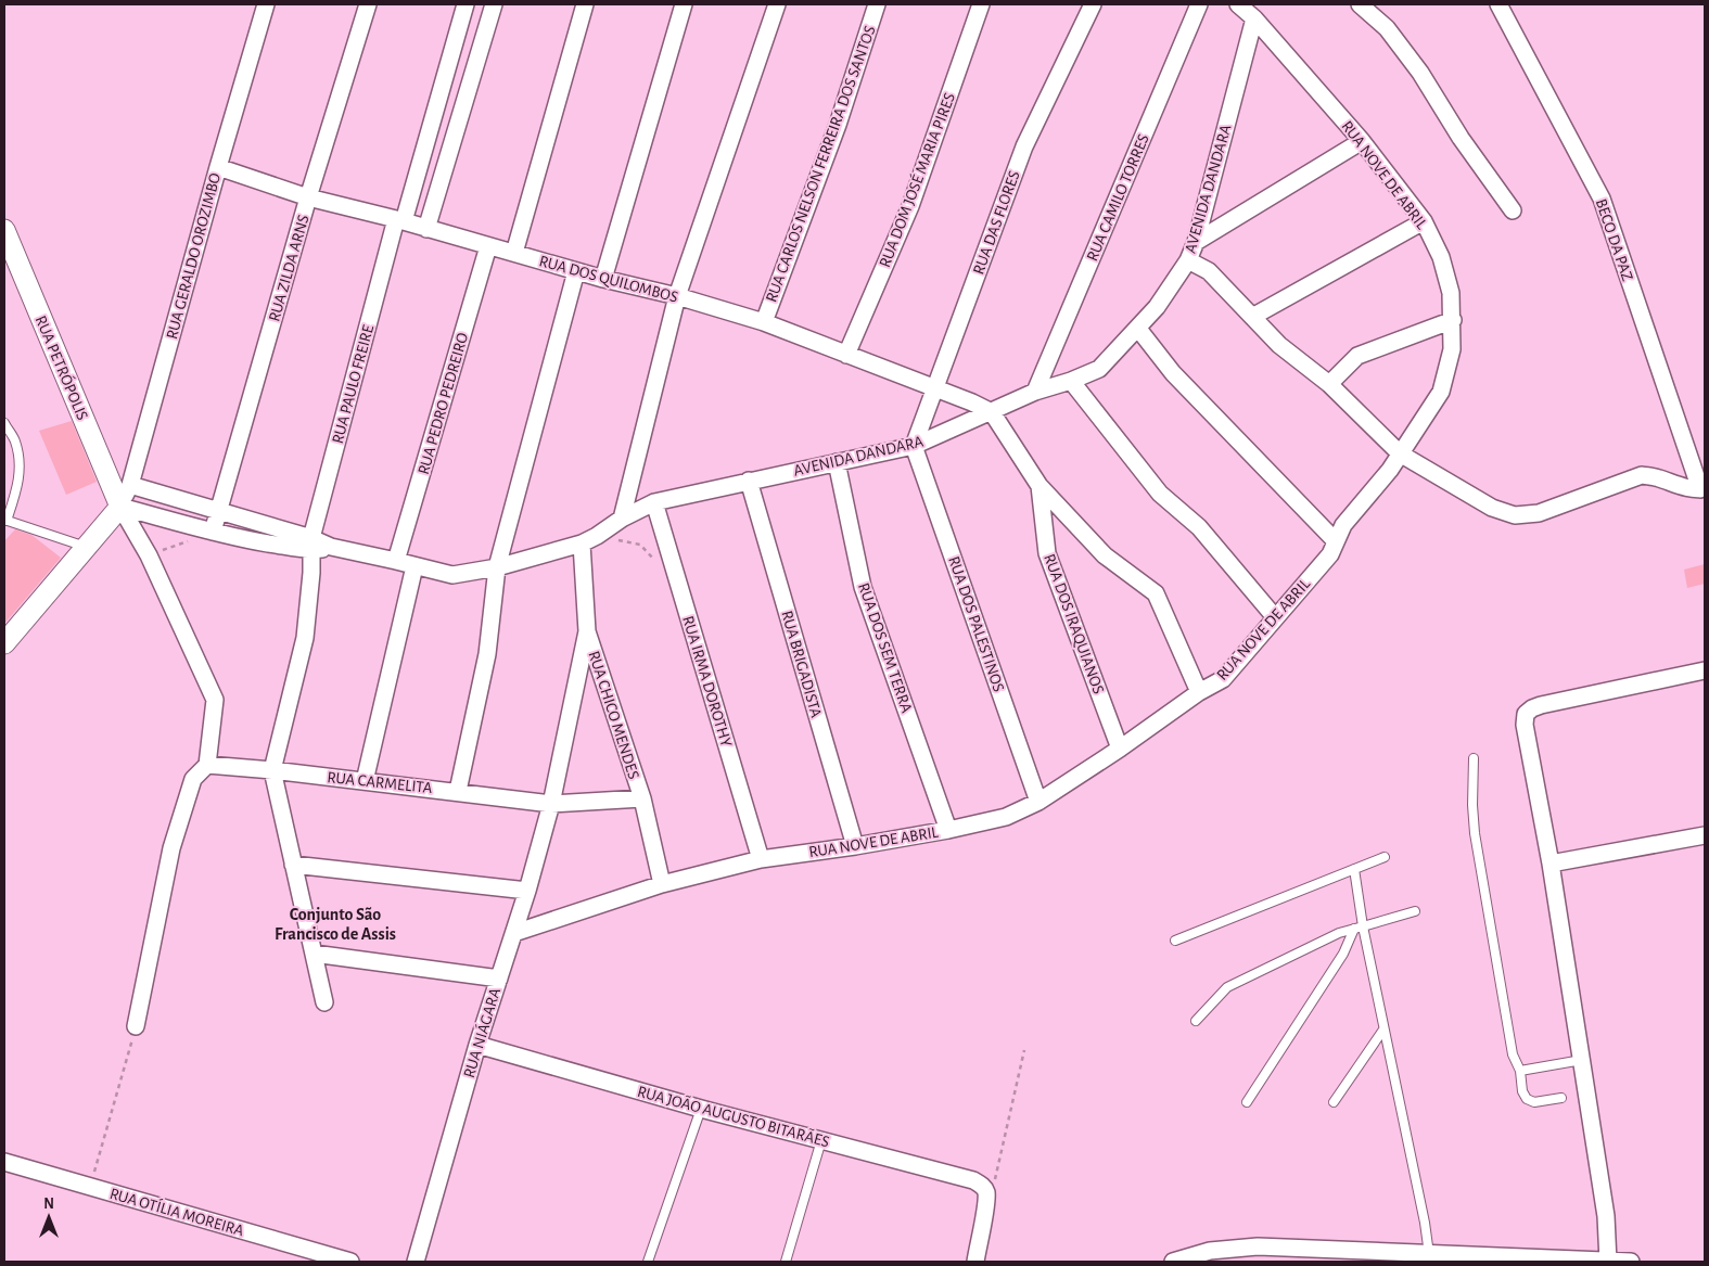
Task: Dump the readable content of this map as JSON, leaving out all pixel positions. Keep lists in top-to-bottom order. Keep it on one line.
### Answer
{"streets":{"street":["RUA CARLOS NELSON FERREIRA DOS SANTOS","RUA NOVE DE ABRIL","RUA DOM JOSÉ MARIA PIRES","AVENIDA DANDARA","RUA CAMILO TORRES","RUA DAS FLORES","BECO DA PAZ","RUA GERALDO OROZIMBO","RUA ZILDA ARNS","RUA DOS QUILOMBOS","RUA PETRÓPOLIS","RUA PAULO FREIRE","RUA PEDRO PEDREIRO","RUA DOS PALESTINOS","RUA DOS IRAQUIANOS","RUA DOS SEM TERRA","RUA BRIGADISTA","RUA IRMA DOROTHY","RUA CHICO MENDES","RUA CARMELITA","RUA NIÁGARA","RUA JOÃO AUGUSTO BITARÃES","RUA OTÍLIA MOREIRA"]},"crossings":[["RUA CARLOS NELSON FERREIRA DOS SANTOS","RUA DOS QUILOMBOS"],["RUA NOVE DE ABRIL","AVENIDA DANDARA"],["RUA NOVE DE ABRIL","RUA DOS PALESTINOS"],["RUA NOVE DE ABRIL","RUA DOS IRAQUIANOS"],["RUA NOVE DE ABRIL","RUA DOS SEM TERRA"],["RUA NOVE DE ABRIL","RUA BRIGADISTA"],["RUA NOVE DE ABRIL","RUA IRMA DOROTHY"],["RUA NOVE DE ABRIL","RUA CHICO MENDES"],["RUA NOVE DE ABRIL","RUA NIÁGARA"],["RUA DOM JOSÉ MARIA PIRES","RUA DOS QUILOMBOS"],["AVENIDA DANDARA","RUA CAMILO TORRES"],["AVENIDA DANDARA","RUA DAS FLORES"],["AVENIDA DANDARA","RUA GERALDO OROZIMBO"],["AVENIDA DANDARA","RUA ZILDA ARNS"],["AVENIDA DANDARA","RUA DOS QUILOMBOS"],["AVENIDA DANDARA","RUA PETRÓPOLIS"],["AVENIDA DANDARA","RUA PAULO FREIRE"],["AVENIDA DANDARA","RUA PEDRO PEDREIRO"],["AVENIDA DANDARA","RUA DOS PALESTINOS"],["AVENIDA DANDARA","RUA DOS IRAQUIANOS"],["AVENIDA DANDARA","RUA DOS SEM TERRA"],["AVENIDA DANDARA","RUA BRIGADISTA"],["AVENIDA DANDARA","RUA IRMA DOROTHY"],["AVENIDA DANDARA","RUA CHICO MENDES"],["RUA DAS FLORES","RUA DOS QUILOMBOS"],["RUA DAS FLORES","RUA DOS PALESTINOS"],["RUA GERALDO OROZIMBO","RUA DOS QUILOMBOS"],["RUA GERALDO OROZIMBO","RUA PETRÓPOLIS"],["RUA ZILDA ARNS","RUA DOS QUILOMBOS"],["RUA DOS QUILOMBOS","RUA PAULO FREIRE"],["RUA DOS QUILOMBOS","RUA PEDRO PEDREIRO"],["RUA DOS QUILOMBOS","RUA DOS IRAQUIANOS"],["RUA PAULO FREIRE","RUA CARMELITA"],["RUA CHICO MENDES","RUA CARMELITA"],["RUA CHICO MENDES","RUA NIÁGARA"],["RUA CARMELITA","RUA NIÁGARA"],["RUA NIÁGARA","RUA JOÃO AUGUSTO BITARÃES"]],"districts":["Conjunto São Francisco de Assis"],"north":"top"}
